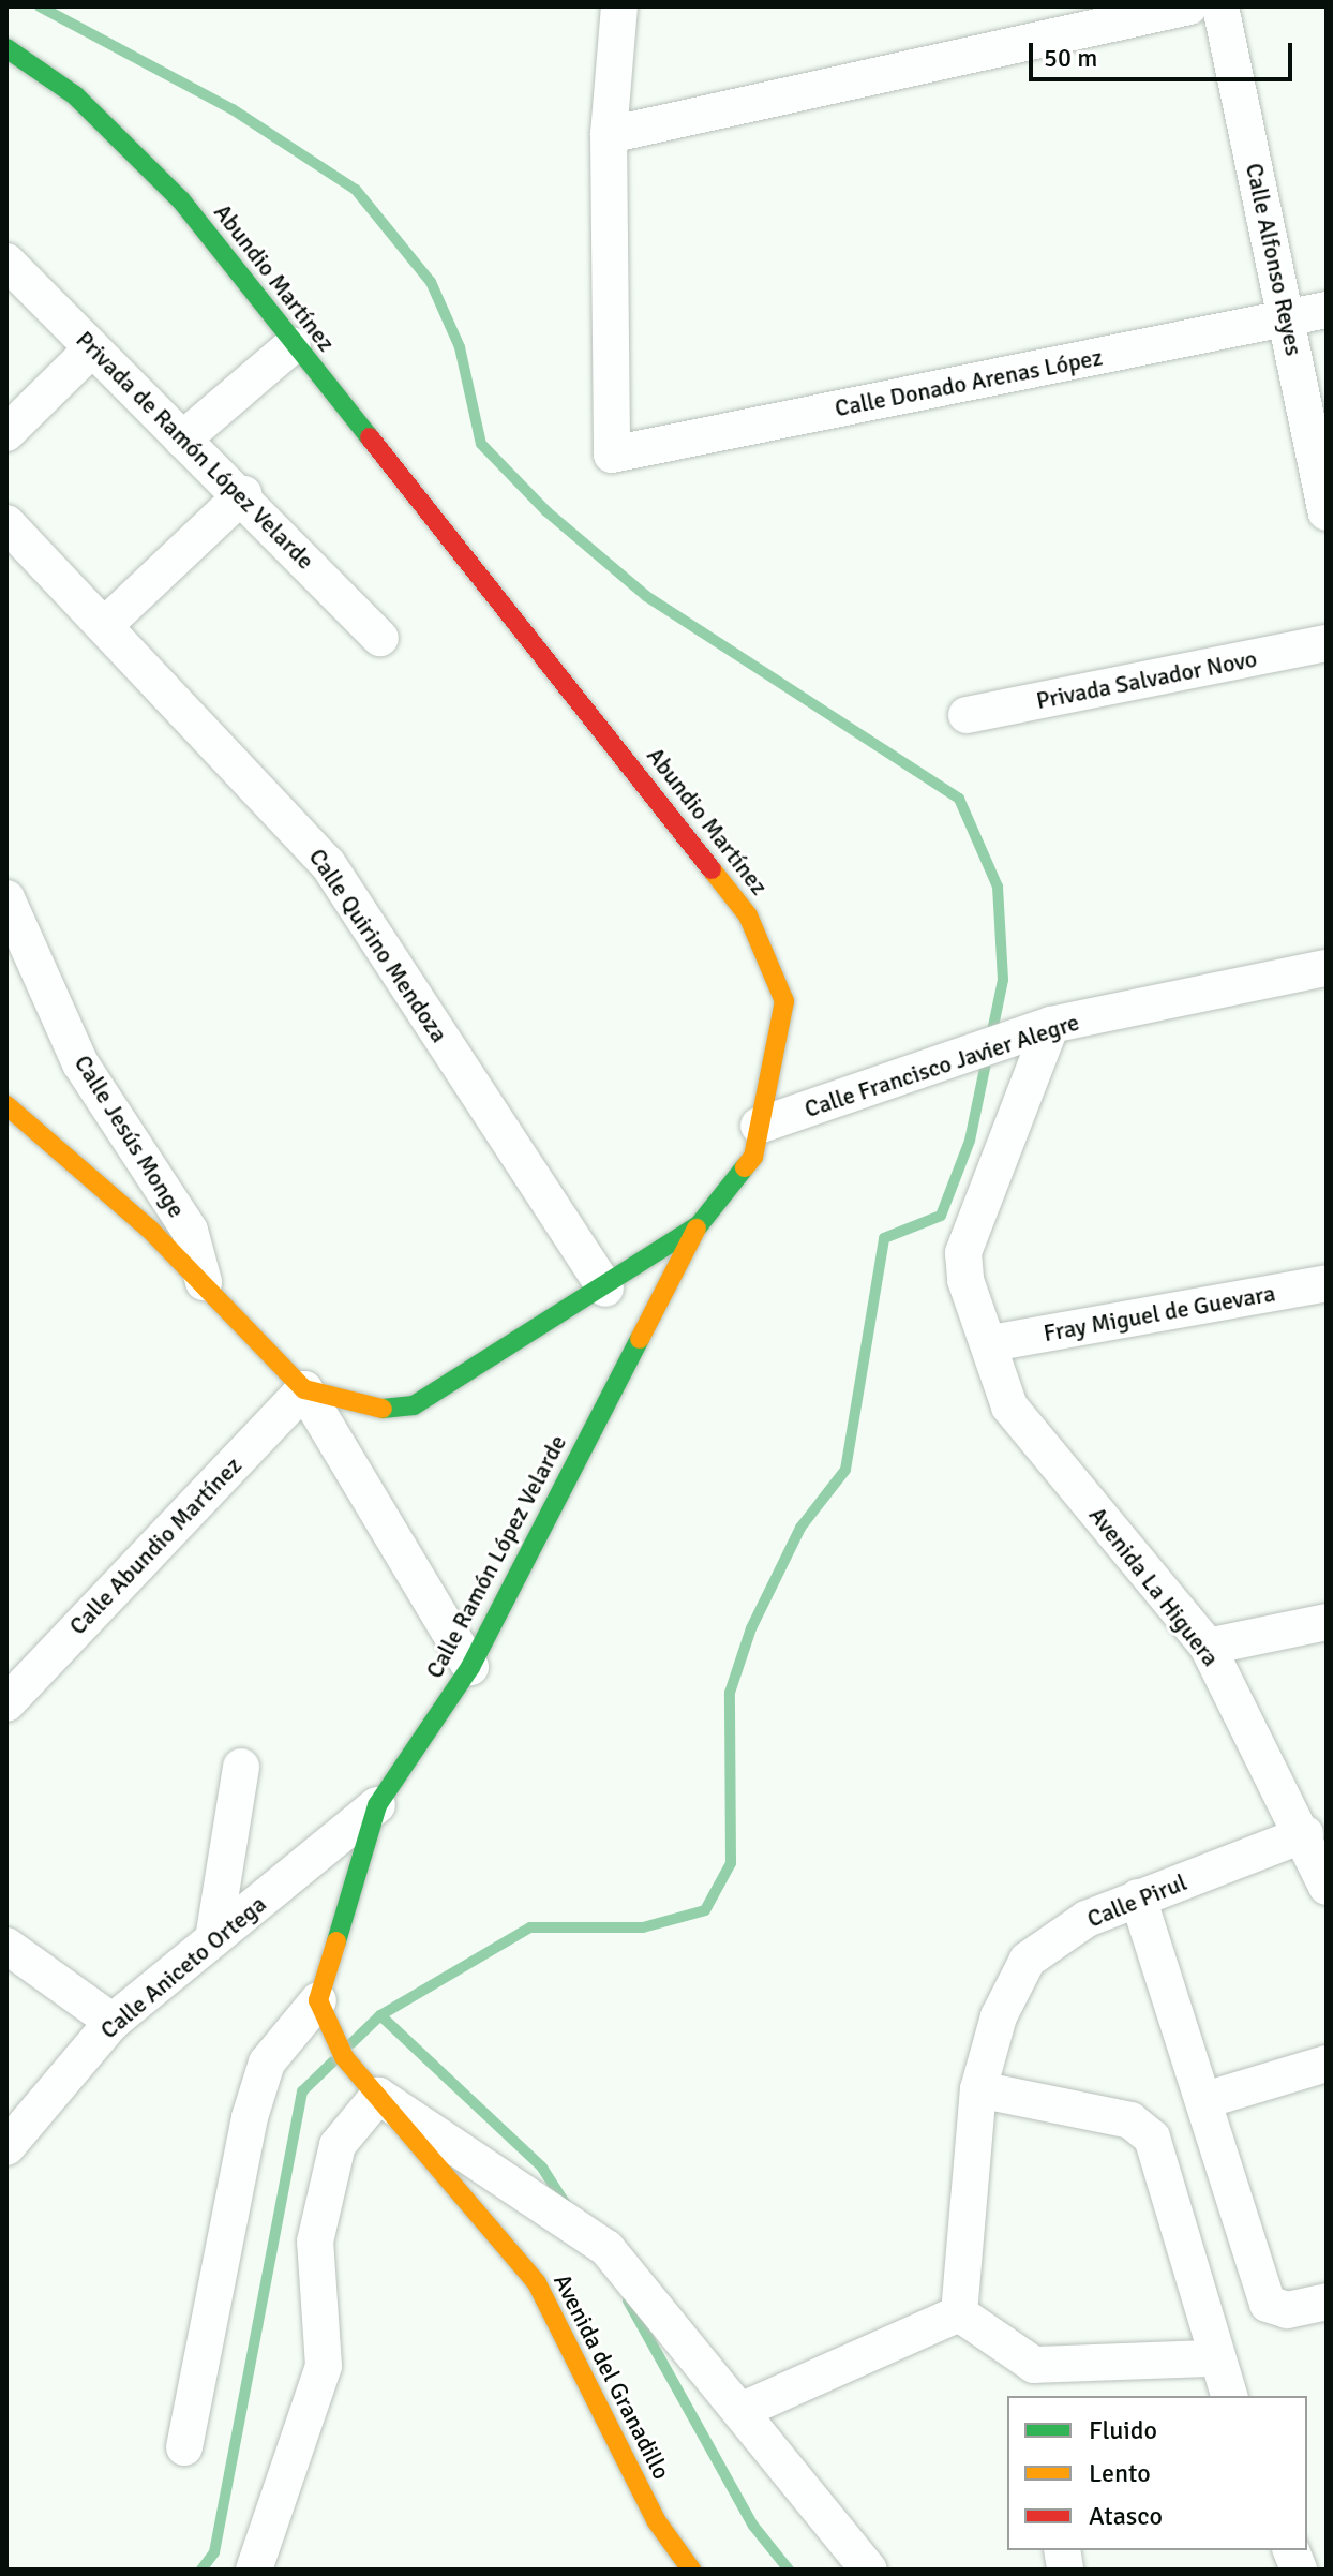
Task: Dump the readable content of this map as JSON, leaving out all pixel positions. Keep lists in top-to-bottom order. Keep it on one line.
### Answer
{"streets":{"street":["Calle Alfonso Reyes","Abundio Martínez","Calle Donado Arenas López","Privada de Ramón López Velarde","Privada Salvador Novo","Calle Quirino Mendoza","Calle Francisco Javier Alegre","Calle Jesús Monge","Fray Miguel de Guevara","Calle Abundio Martínez","Calle Ramón López Velarde","Avenida La Higuera","Calle Pirul","Calle Aniceto Ortega","Avenida del Granadillo"]},"crossings":[["Calle Alfonso Reyes","Calle Donado Arenas López"],["Abundio Martínez","Calle Quirino Mendoza"],["Abundio Martínez","Calle Francisco Javier Alegre"],["Abundio Martínez","Calle Jesús Monge"],["Abundio Martínez","Calle Abundio Martínez"],["Abundio Martínez","Calle Ramón López Velarde"],["Calle Francisco Javier Alegre","Avenida La Higuera"],["Fray Miguel de Guevara","Avenida La Higuera"],["Calle Ramón López Velarde","Calle Aniceto Ortega"],["Calle Ramón López Velarde","Avenida del Granadillo"],["Avenida La Higuera","Calle Pirul"]],"legend":["Fluido","Lento","Atasco"],"scale_bar":"50 m"}
